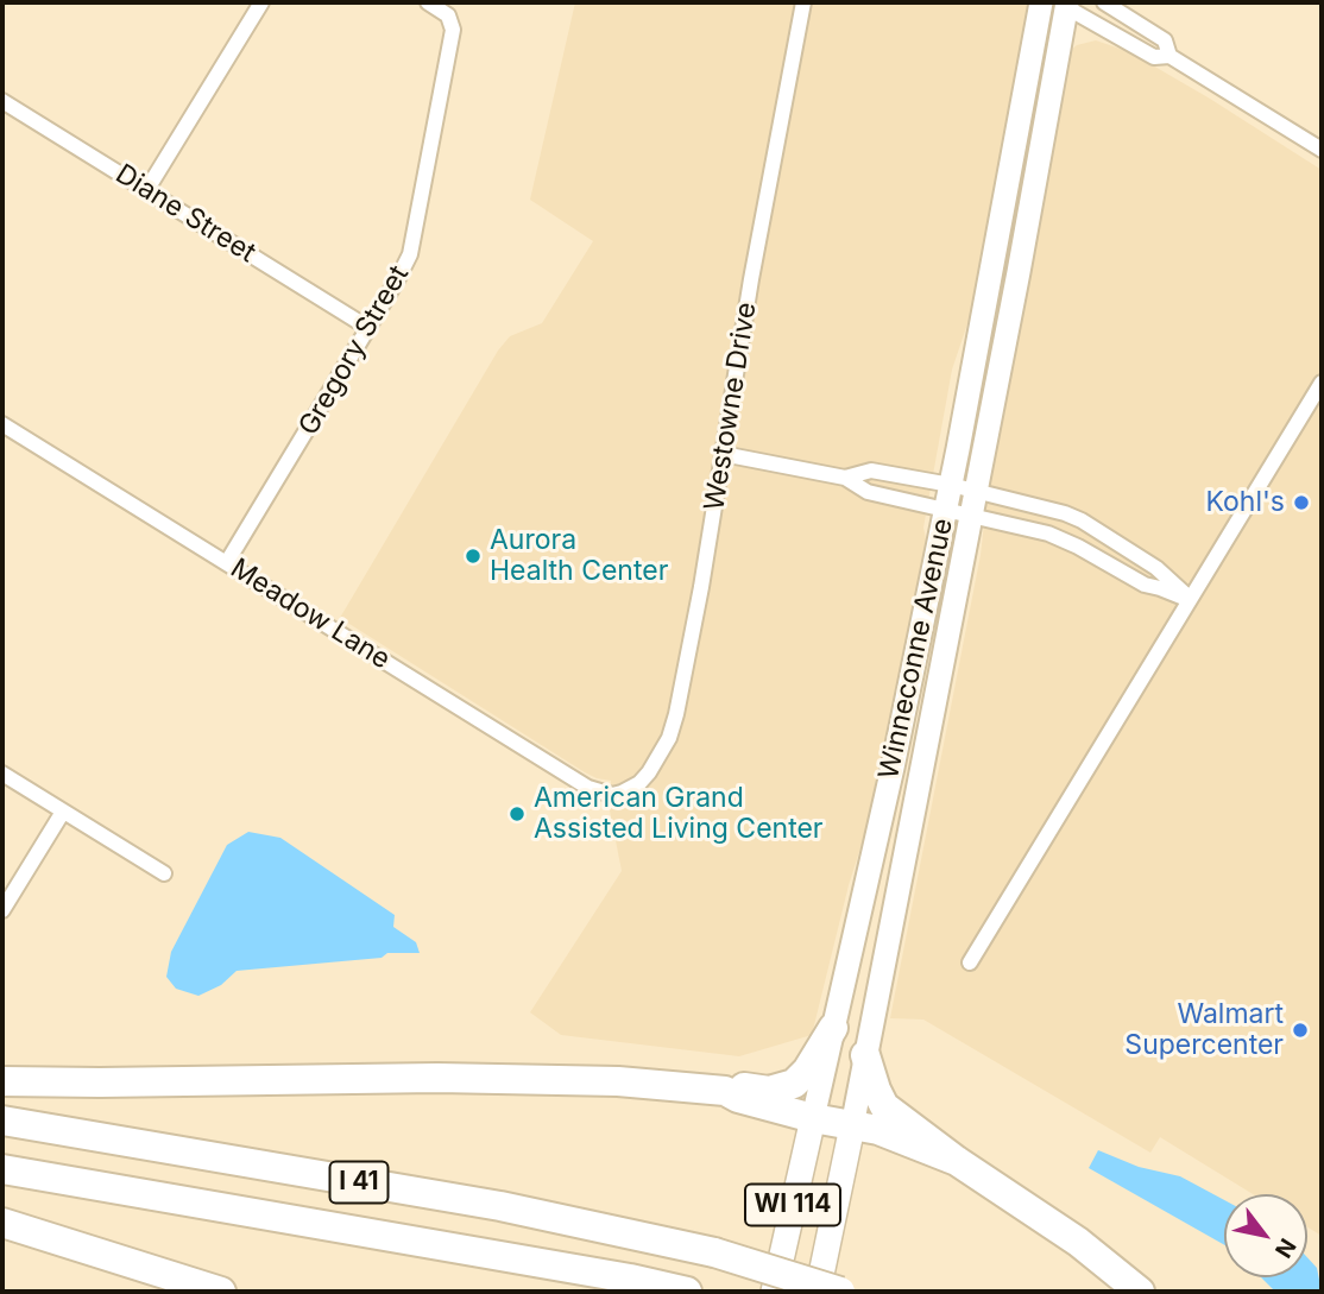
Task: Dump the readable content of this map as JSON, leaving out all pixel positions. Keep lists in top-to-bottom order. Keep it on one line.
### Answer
{"streets":{"highway":["I 41"],"main road":["Winneconne Avenue","WI 114"],"street":["Diane Street","Gregory Street","Westowne Drive","Meadow Lane"]},"crossings":[["Diane Street","Gregory Street"],["Gregory Street","Meadow Lane"],["Westowne Drive","Meadow Lane"]],"places":["Kohl's","Aurora Health Center","American Grand Assisted Living Center","Walmart Supercenter"],"north":"bottom right"}
